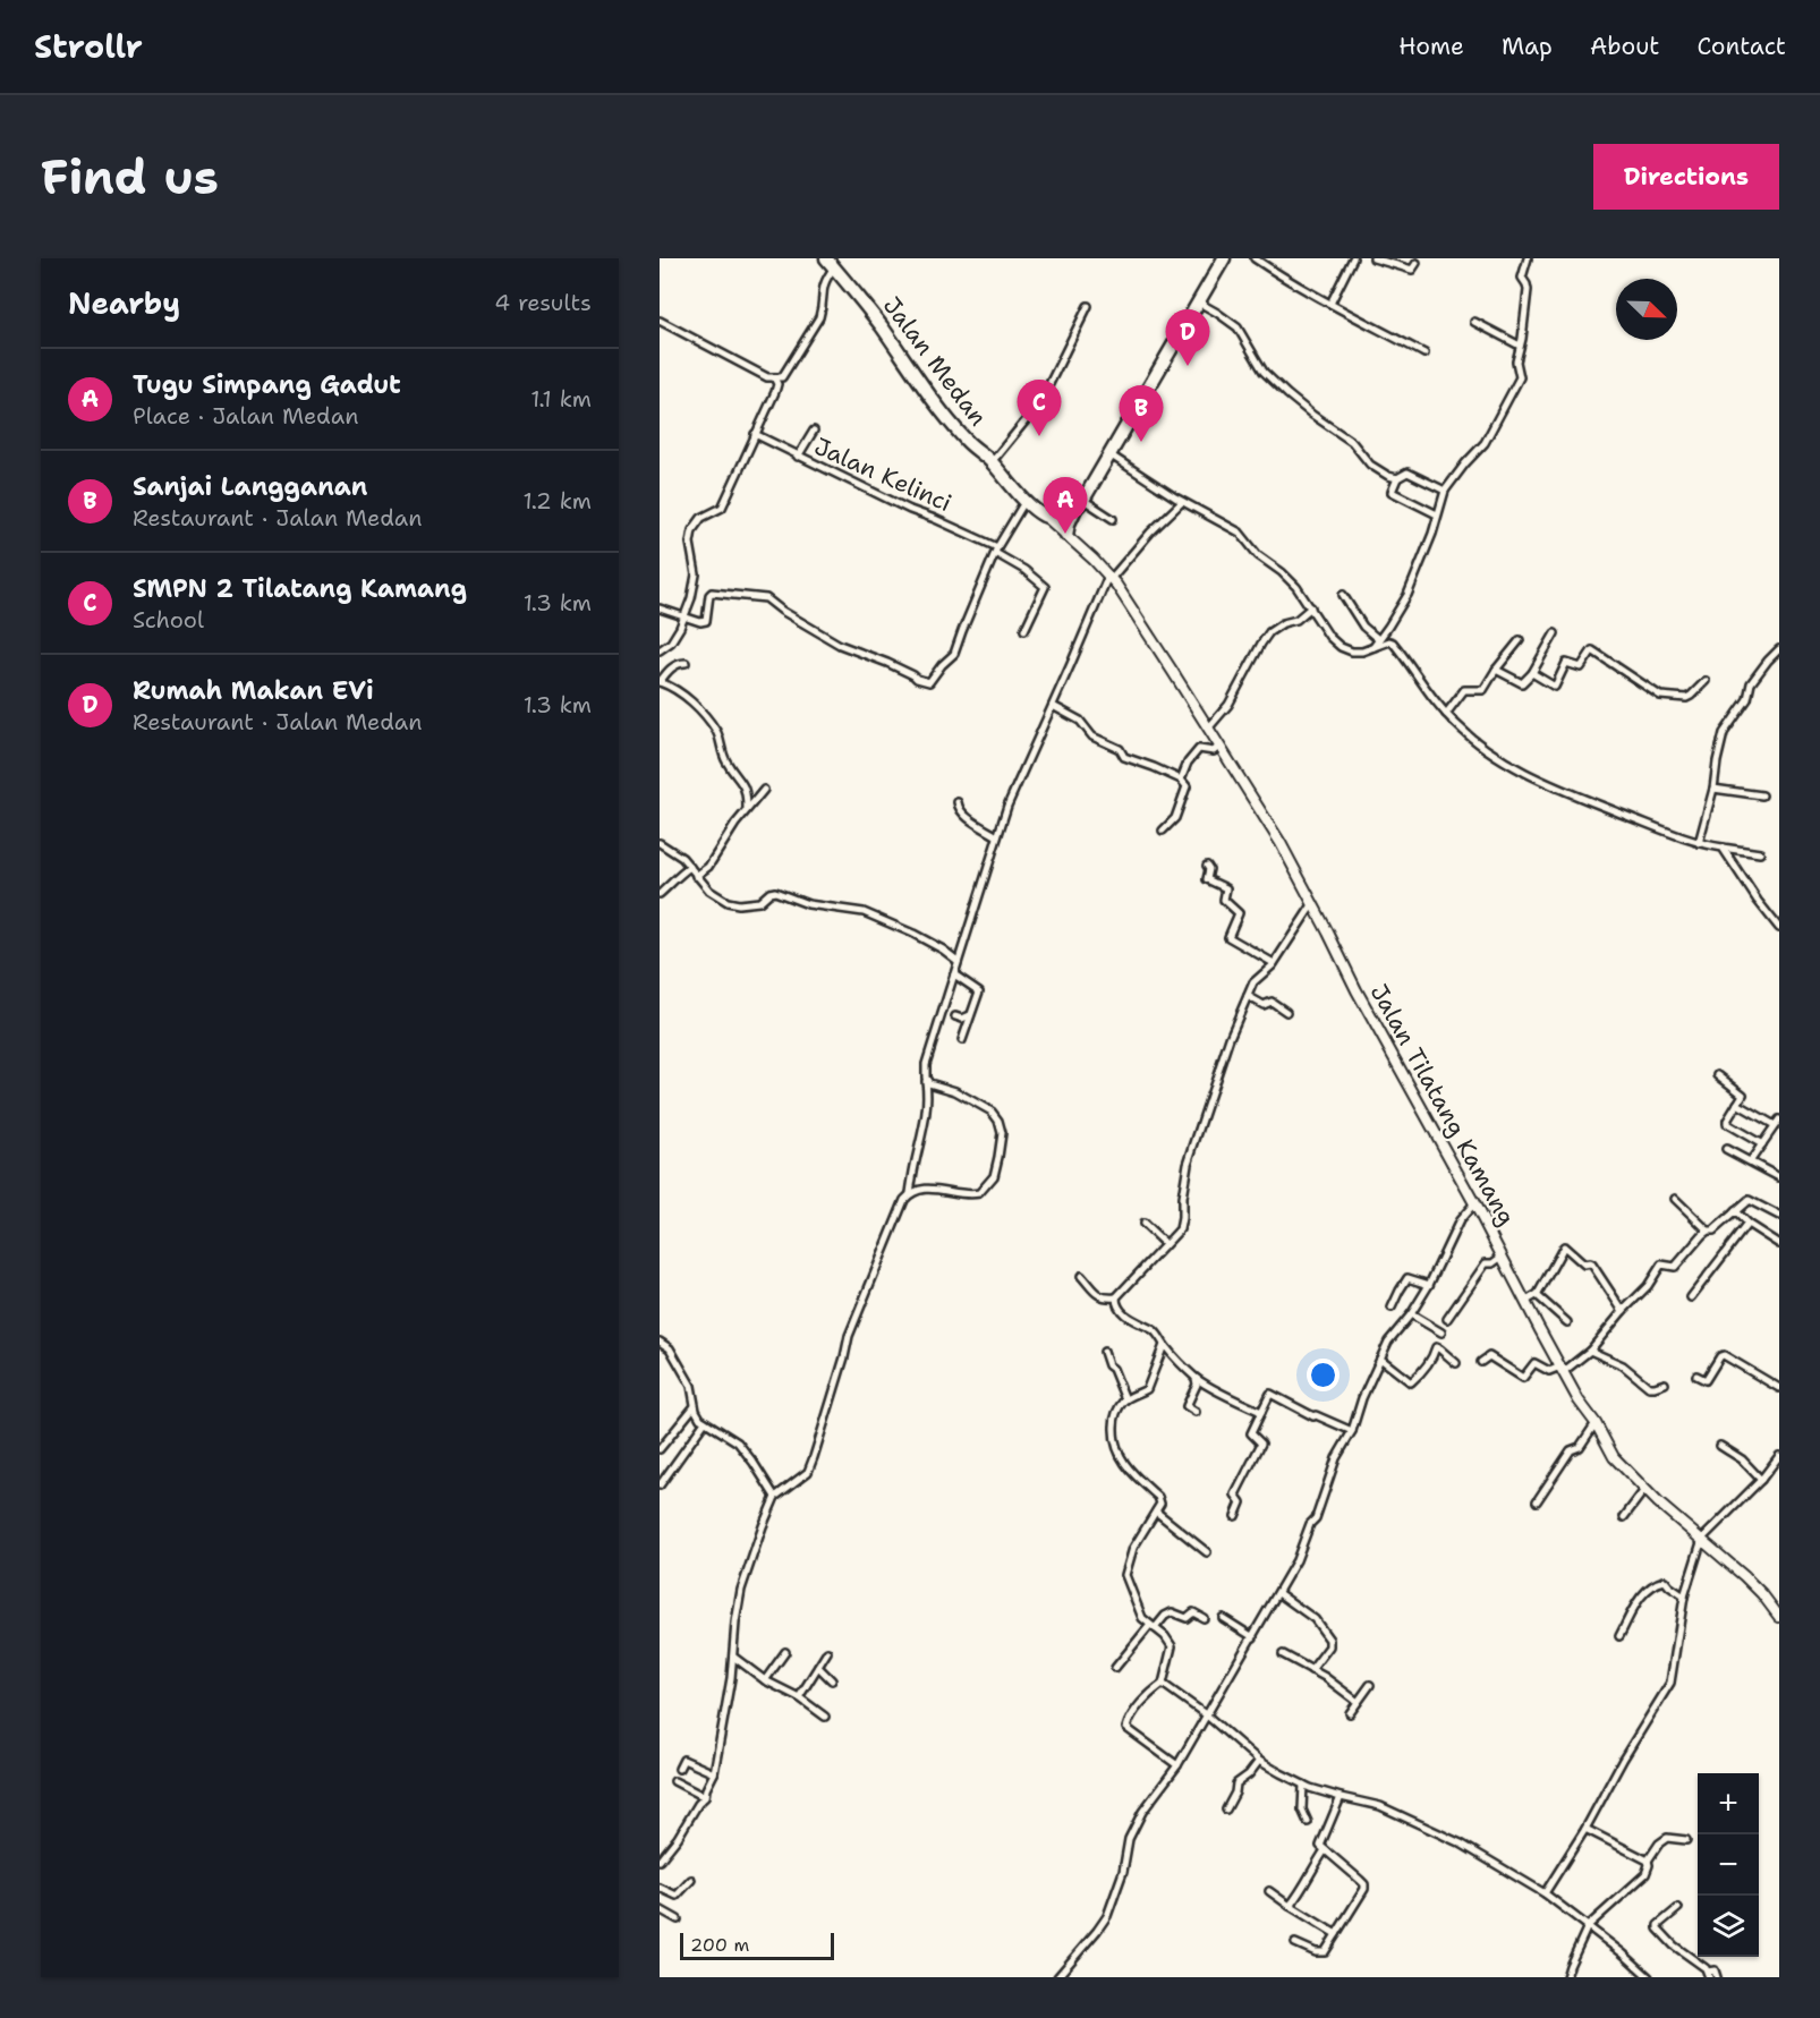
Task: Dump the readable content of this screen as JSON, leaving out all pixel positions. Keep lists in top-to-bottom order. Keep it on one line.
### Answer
{"streets":{"highway":["Jalan Medan"],"street":["Jalan Kelinci","Jalan Tilatang Kamang"]},"crossings":[["Jalan Medan","Jalan Tilatang Kamang"]],"scale_bar":"200 m","north":"bottom right","page":{"header":"Strollr","nav":["Home","Map","About","Contact"],"buttons":"Directions","title":"Find us","heading":["Nearby","4 results"],"pins":["D","C","B","A"],"list":[{"mark":"A","name":"Tugu Simpang Gadut","note":"Place · Jalan Medan","value":"1.1 km"},{"mark":"B","name":"Sanjai Langganan","note":"Restaurant · Jalan Medan","value":"1.2 km"},{"mark":"C","name":"SMPN 2 Tilatang Kamang","note":"School","value":"1.3 km"},{"mark":"D","name":"Rumah Makan EVi","note":"Restaurant · Jalan Medan","value":"1.3 km"}],"map_buttons":["+","−"],"scale":"200 m"}}
